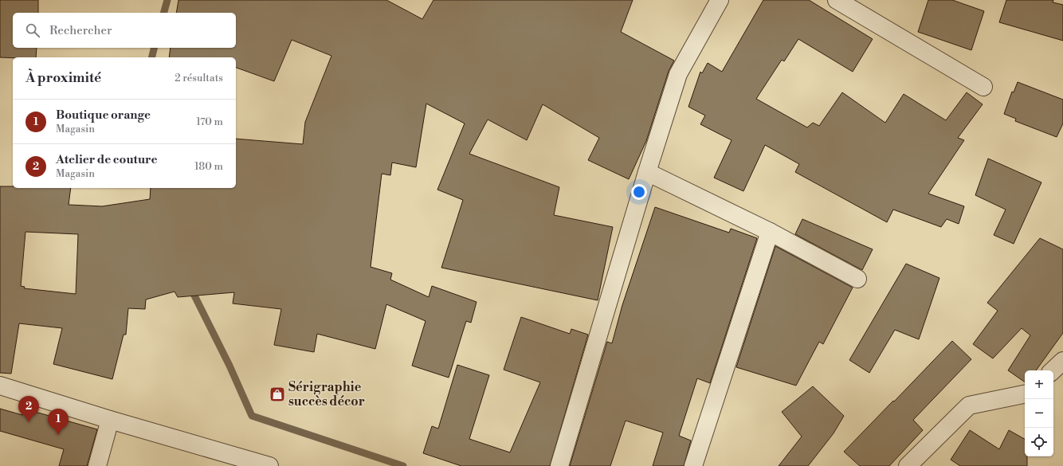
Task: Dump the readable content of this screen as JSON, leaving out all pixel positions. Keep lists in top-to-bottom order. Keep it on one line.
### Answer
{"places":{"shop":["Sérigraphie succès décor"]},"page":{"search":"Rechercher","heading":["À proximité","2 résultats"],"list":[{"mark":"1","name":"Boutique orange","note":"Magasin","value":"170 m"},{"mark":"2","name":"Atelier de couture","note":"Magasin","value":"180 m"}],"map_buttons":["+","−"],"pins":["2","1"]}}
